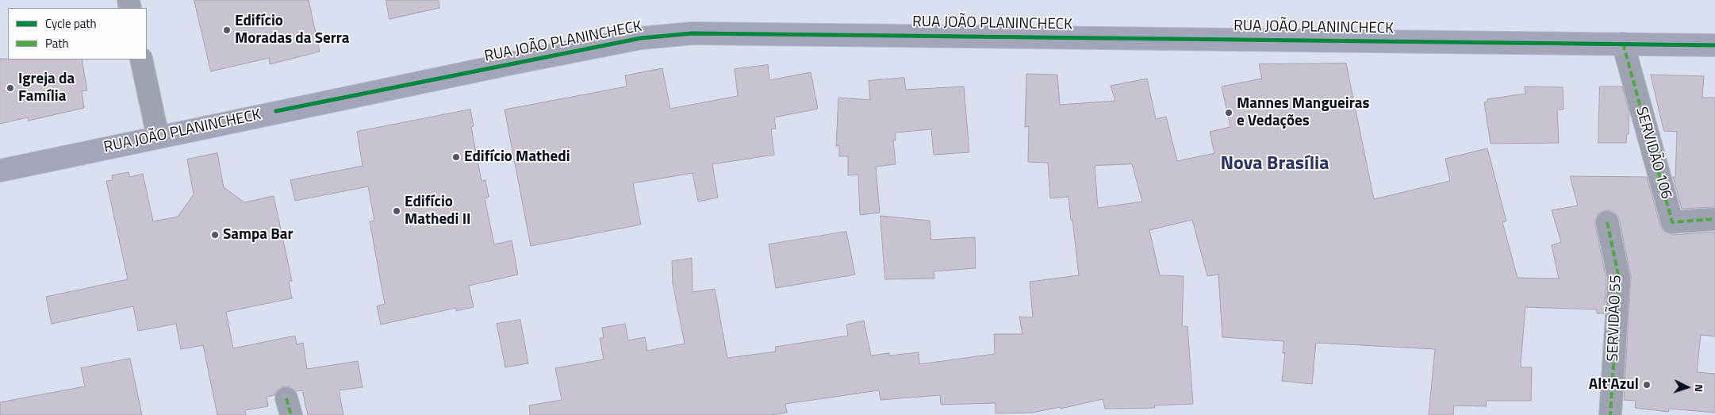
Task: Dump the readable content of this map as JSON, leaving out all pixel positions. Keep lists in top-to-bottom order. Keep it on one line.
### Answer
{"streets":{"main road":["RUA JOÃO PLANINCHECK"],"street":["SERVIDÃO 106","SERVIDÃO 55"]},"crossings":[["RUA JOÃO PLANINCHECK","SERVIDÃO 106"]],"districts":["Nova Brasília"],"places":["Edifício Moradas da Serra","Igreja da Família","Mannes Mangueiras e Vedações","Edifício Mathedi","Edifício Mathedi II","Sampa Bar","Alt'Azul"],"legend":["Cycle path","Path"],"north":"right"}
